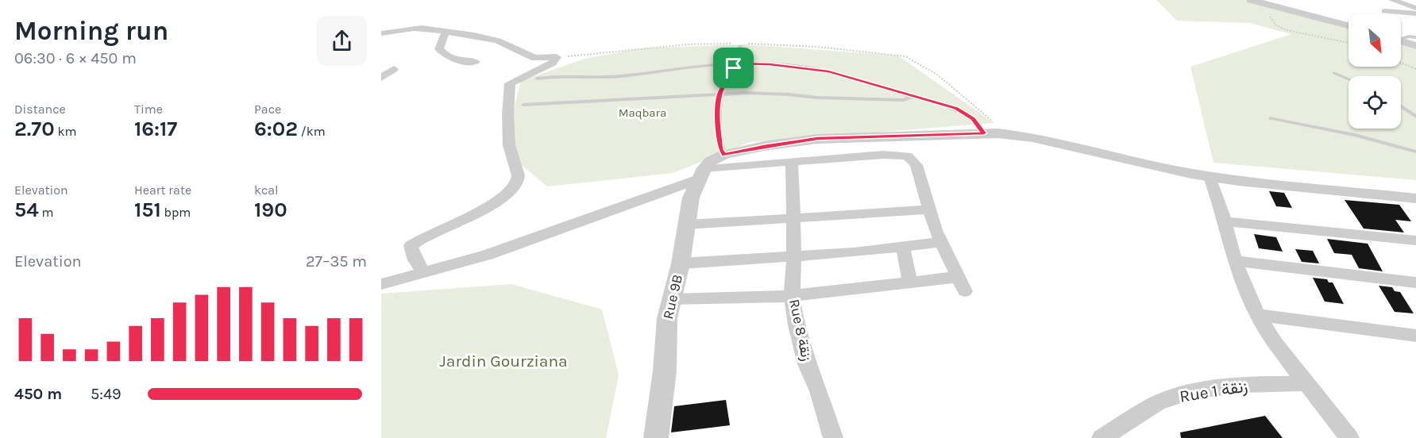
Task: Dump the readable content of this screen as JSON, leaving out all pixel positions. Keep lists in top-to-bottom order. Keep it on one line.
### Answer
{"streets":{"street":["Rue 9B","Rue 8 زنقة","Rue 1 زنقة"]},"parks":["Maqbara","Jardin Gourziana"],"north":"bottom right","page":{"heading":["Morning run","06:30 · 6 × 450 m"],"stats":[["Distance","2.70 km"],["Time","16:17"],["Pace","6:02 /km"],["Elevation","54 m"],["Heart rate","151 bpm"],["kcal","190"]],"chart":["Elevation","27–35 m"],"list":[{"name":"450 m","note":"5:49"}]}}
